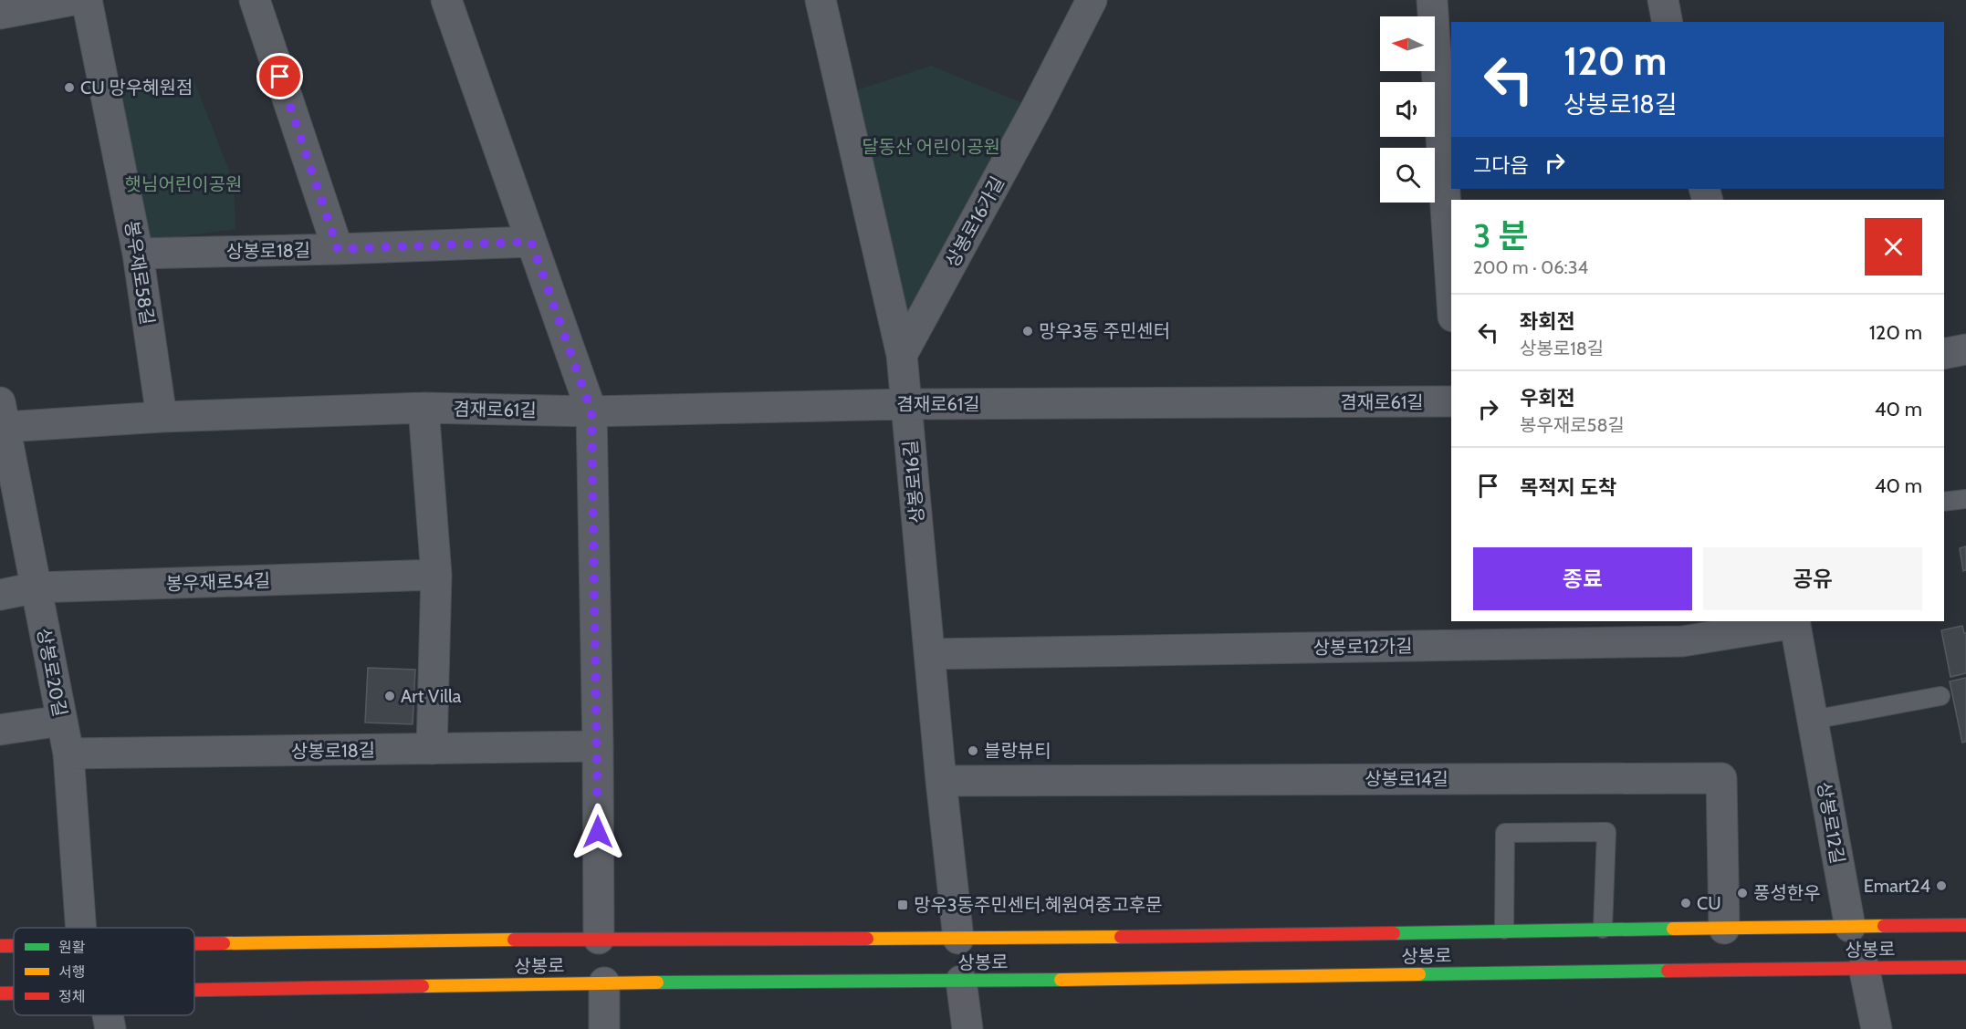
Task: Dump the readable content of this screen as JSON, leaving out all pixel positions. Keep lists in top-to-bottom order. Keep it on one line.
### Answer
{"streets":{"main road":["상봉로"],"street":["상봉로16가길","상봉로18길","봉우재로58길","겸재로61길","상봉로16길","봉우재로54길","상봉로12가길","상봉로20길","상봉로14길","상봉로12길"]},"crossings":[["상봉로16가길","상봉로16길"],["상봉로18길","봉우재로58길"],["상봉로18길","상봉로20길"],["봉우재로58길","겸재로61길"],["겸재로61길","상봉로16길"],["겸재로61길","상봉로20길"],["상봉로16길","상봉로12가길"],["상봉로16길","상봉로14길"],["상봉로16길","상봉로"],["봉우재로54길","상봉로20길"],["상봉로12가길","상봉로12길"],["상봉로14길","상봉로"],["상봉로12길","상봉로"]],"parks":["달동산 어린이공원","햇님어린이공원"],"places":{"other":["CU 망우혜원점","망우3동 주민센터","Art Villa","블랑뷰티","Emart24","풍성한우","CU"],"transit":["망우3동주민센터.혜원여중고후문"]},"legend":["원활","서행","정체"],"north":"left","page":{"turn":["120 m","상봉로18길"],"then":"그다음","heading":["3 분","200 m · 06:34"],"list":[{"name":"좌회전","note":"상봉로18길","value":"120 m"},{"name":"우회전","note":"봉우재로58길","value":"40 m"},{"name":"목적지 도착","value":"40 m"}],"buttons":["종료","공유"]}}
